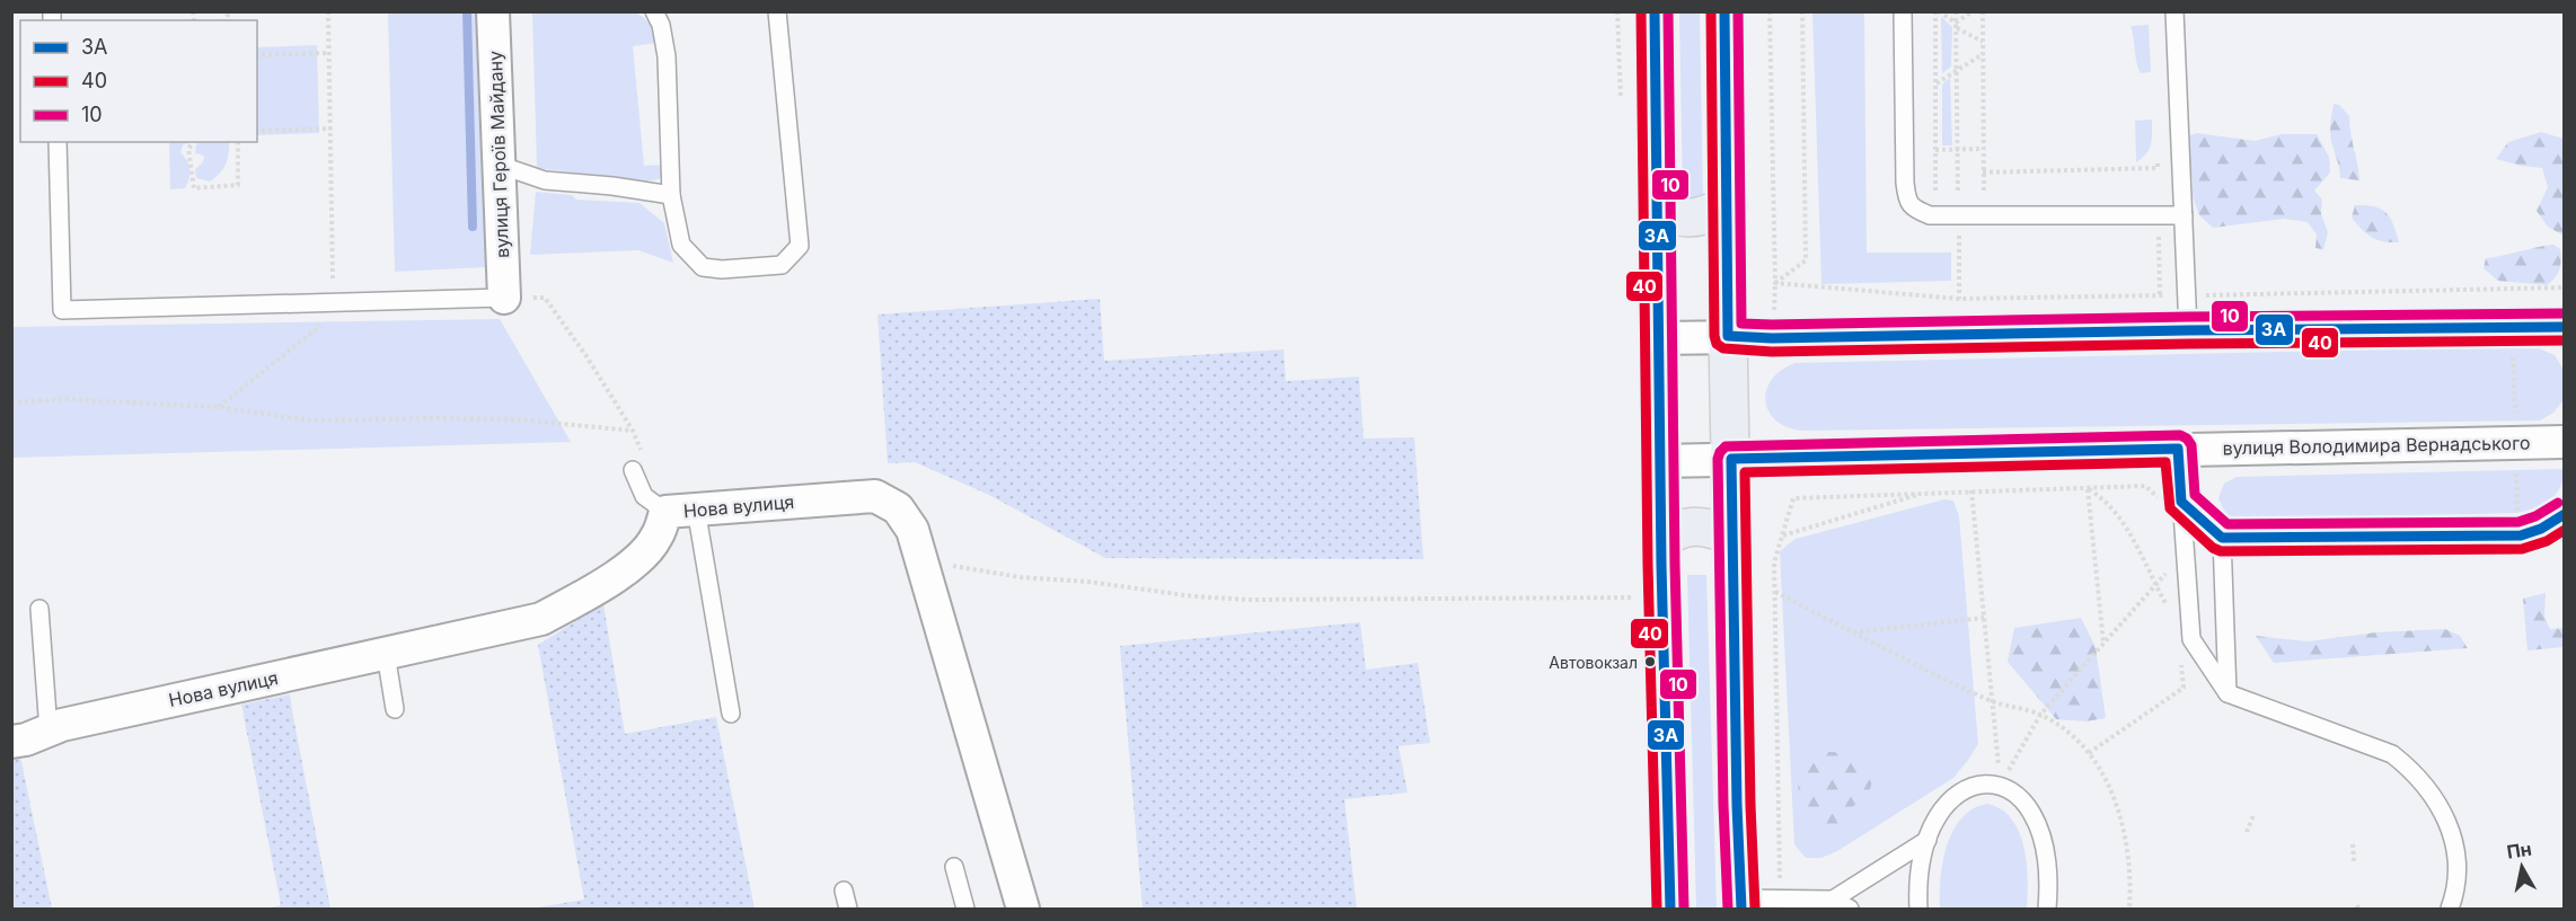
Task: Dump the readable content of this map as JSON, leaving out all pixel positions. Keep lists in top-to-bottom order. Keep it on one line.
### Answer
{"streets":{"street":["вулиця Героїв Майдану","вулиця Володимира Вернадського","Нова вулиця"]},"places":["Автовокзал"],"lines":["transit line 3А","transit line 40","transit line 10"],"legend":["3А","40","10"],"north":"top"}
